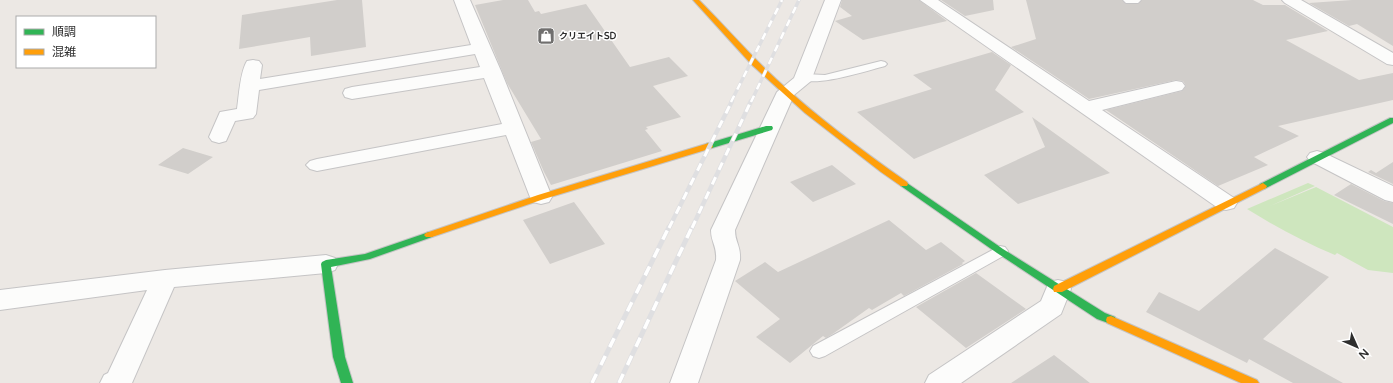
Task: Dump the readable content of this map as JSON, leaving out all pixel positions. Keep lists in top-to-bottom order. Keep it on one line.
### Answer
{"places":{"shop":["クリエイトSD"]},"legend":["順調","混雑"],"north":"bottom right"}
